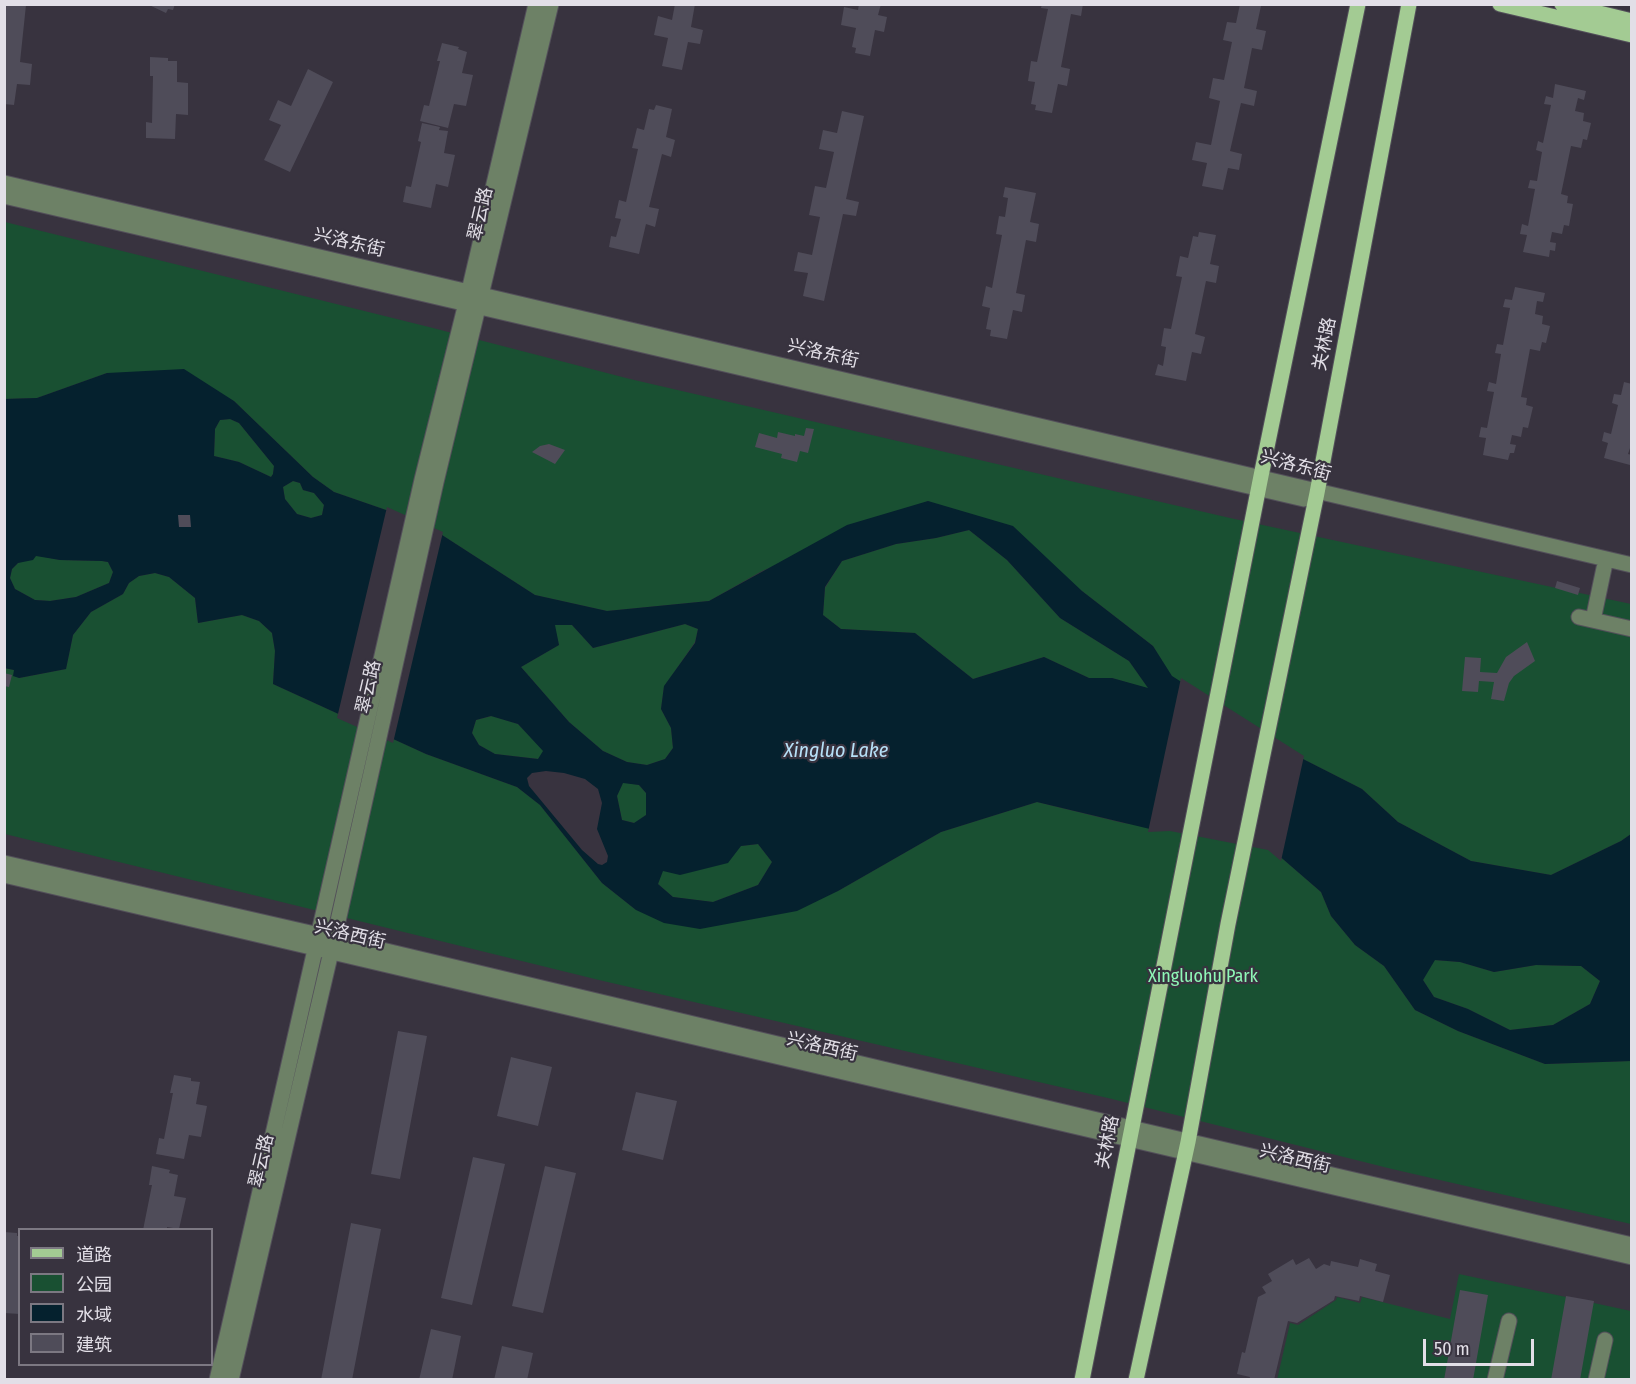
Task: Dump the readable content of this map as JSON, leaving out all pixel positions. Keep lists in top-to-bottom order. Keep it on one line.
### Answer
{"streets":{"main road":["关林路"],"street":["翠云路","兴洛东街","兴洛西街"]},"crossings":[["翠云路","兴洛东街"],["翠云路","兴洛西街"],["兴洛东街","关林路"],["关林路","兴洛西街"]],"water":["Xingluo Lake"],"parks":["Xingluohu Park"],"legend":["道路","公园","水域","建筑"],"scale_bar":"50 m"}
